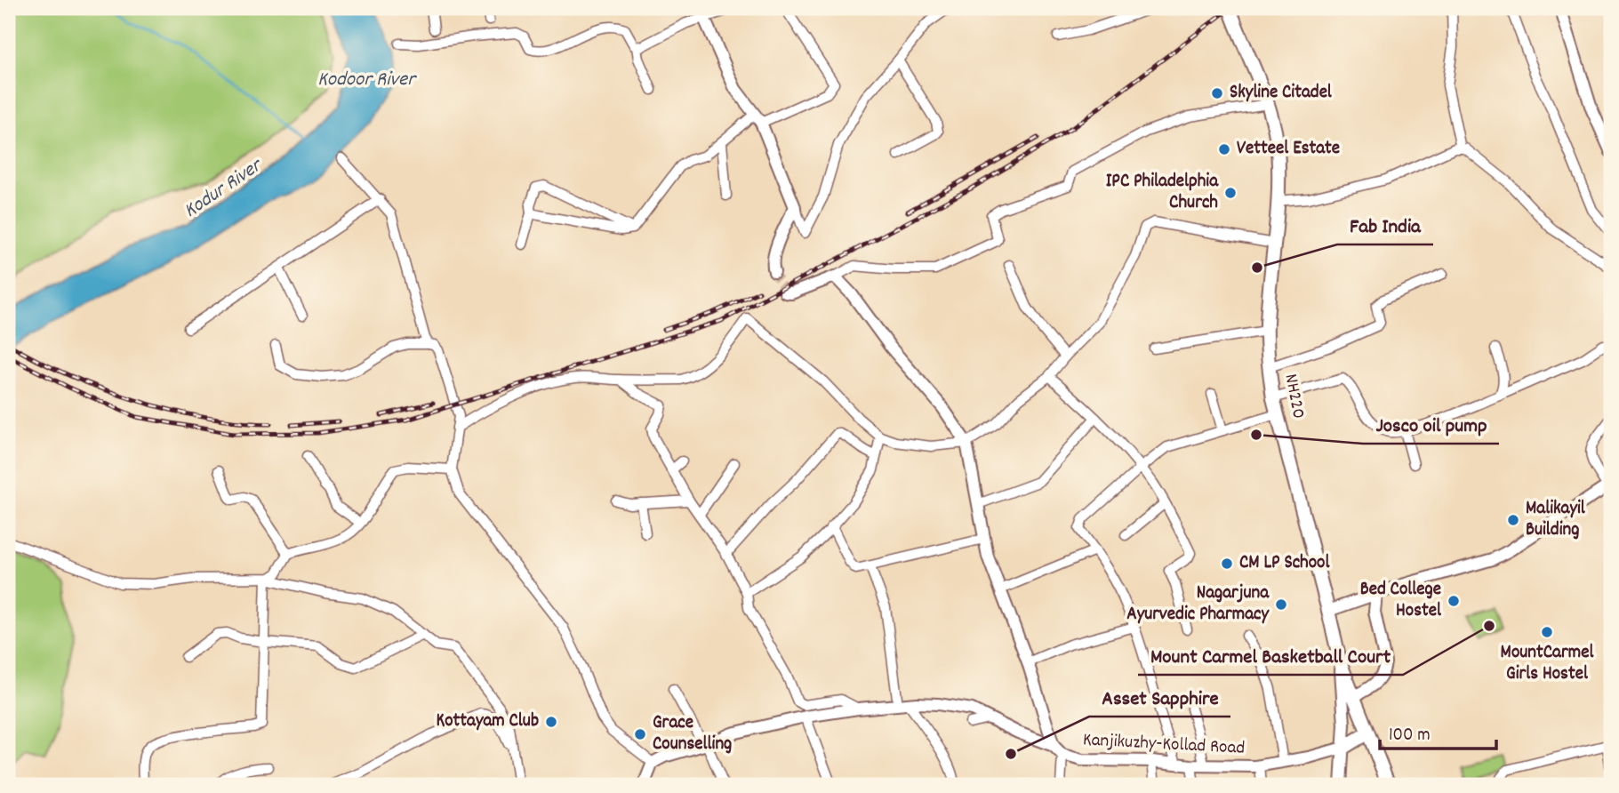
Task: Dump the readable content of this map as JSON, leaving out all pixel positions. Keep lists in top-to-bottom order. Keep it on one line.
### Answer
{"streets":{"highway":["NH220"],"main road":["Kanjikuzhy-Kollad Road"]},"water":["Kodoor River","Kodur River"],"places":["Skyline Citadel","Vetteel Estate","IPC Philadelphia Church","Fab India","Josco oil pump","Malikayil Building","CM LP School","Bed College Hostel","Nagarjuna Ayurvedic Pharmacy","Mount Carmel Basketball Court","MountCarmel Girls Hostel","Kottayam Club","Grace Counselling","Asset Sapphire"],"scale_bar":"100 m"}
